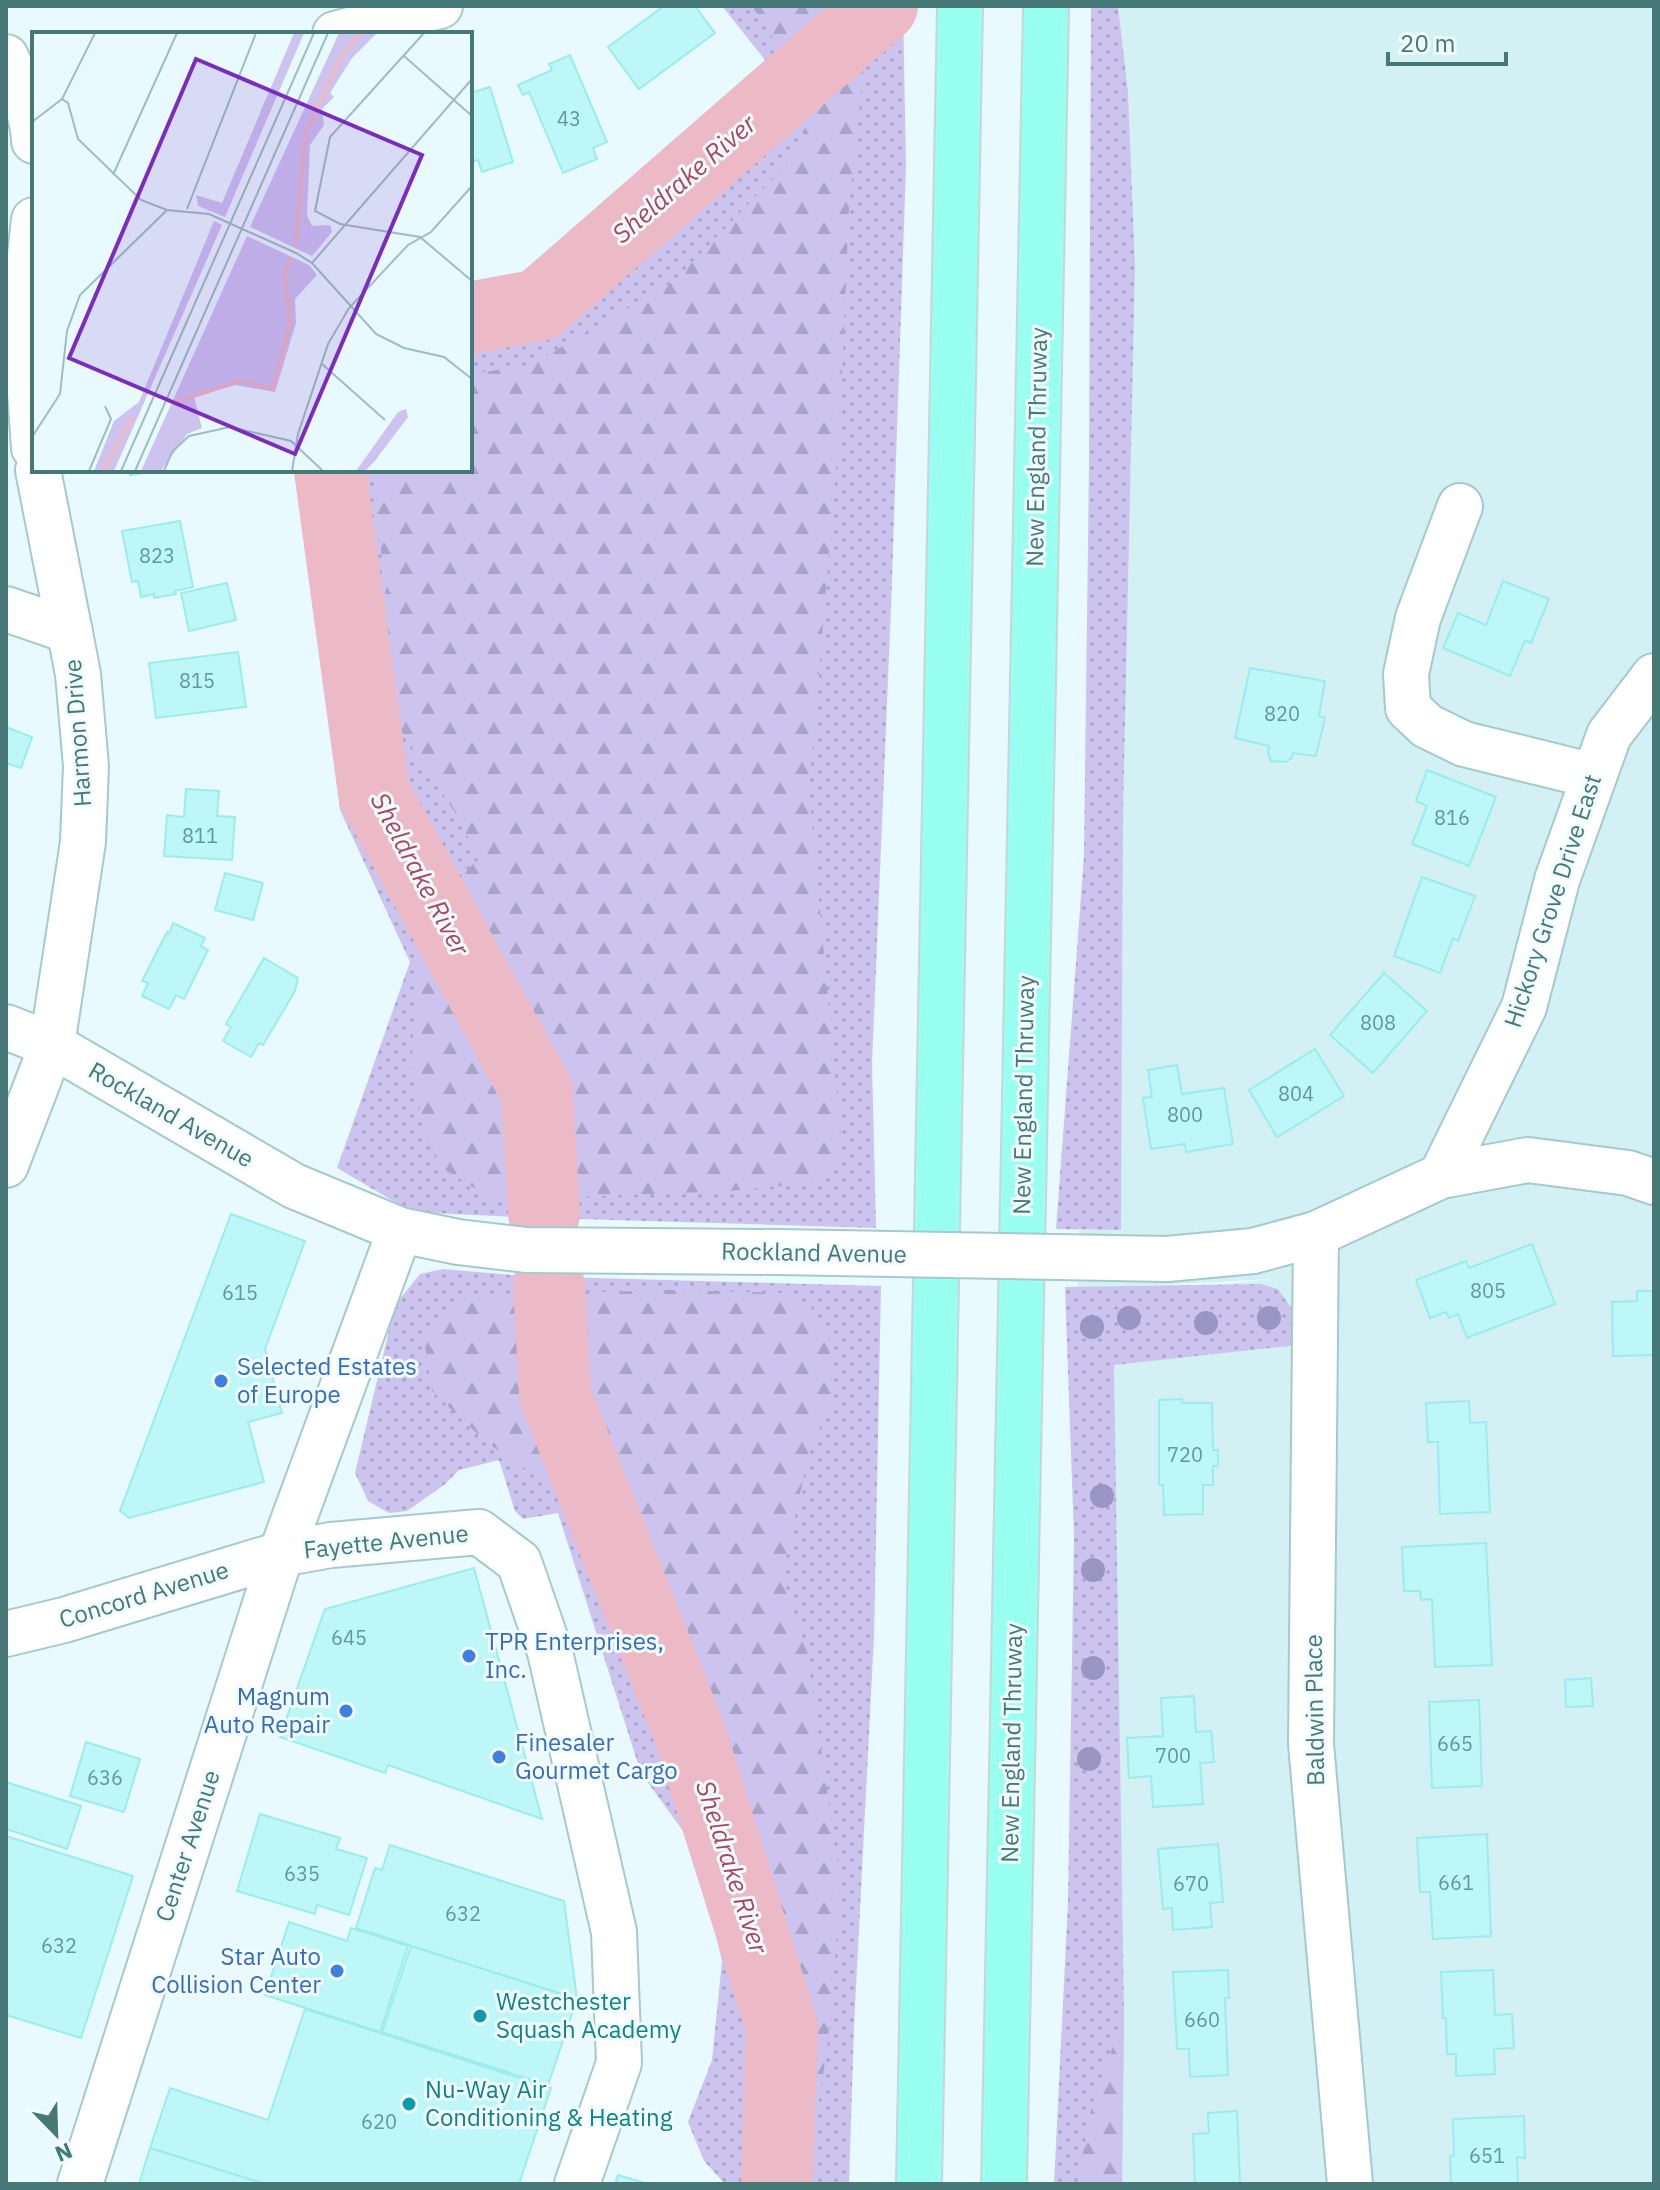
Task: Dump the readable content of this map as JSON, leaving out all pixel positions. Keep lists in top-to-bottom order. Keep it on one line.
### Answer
{"streets":{"highway":["New England Thruway"],"street":["Harmon Drive","Hickory Grove Drive East","Rockland Avenue","Fayette Avenue","Concord Avenue","Baldwin Place","Center Avenue"]},"crossings":[["Harmon Drive","Rockland Avenue"],["Hickory Grove Drive East","Rockland Avenue"],["Rockland Avenue","Fayette Avenue"],["Rockland Avenue","Baldwin Place"],["Fayette Avenue","Concord Avenue"],["Fayette Avenue","Center Avenue"],["Concord Avenue","Center Avenue"]],"water":["Sheldrake River"],"places":["Selected Estates of Europe","TPR Enterprises, Inc.","Magnum Auto Repair","Finesaler Gourmet Cargo","Star Auto Collision Center","Westchester Squash Academy","Nu-Way Air Conditioning & Heating"],"house_numbers":["43","823","815","820","816","811","808","804","800","805","615","720","645","665","700","636","635","661","670","632","632","660","620","651"],"scale_bar":"20 m","north":"bottom right"}
